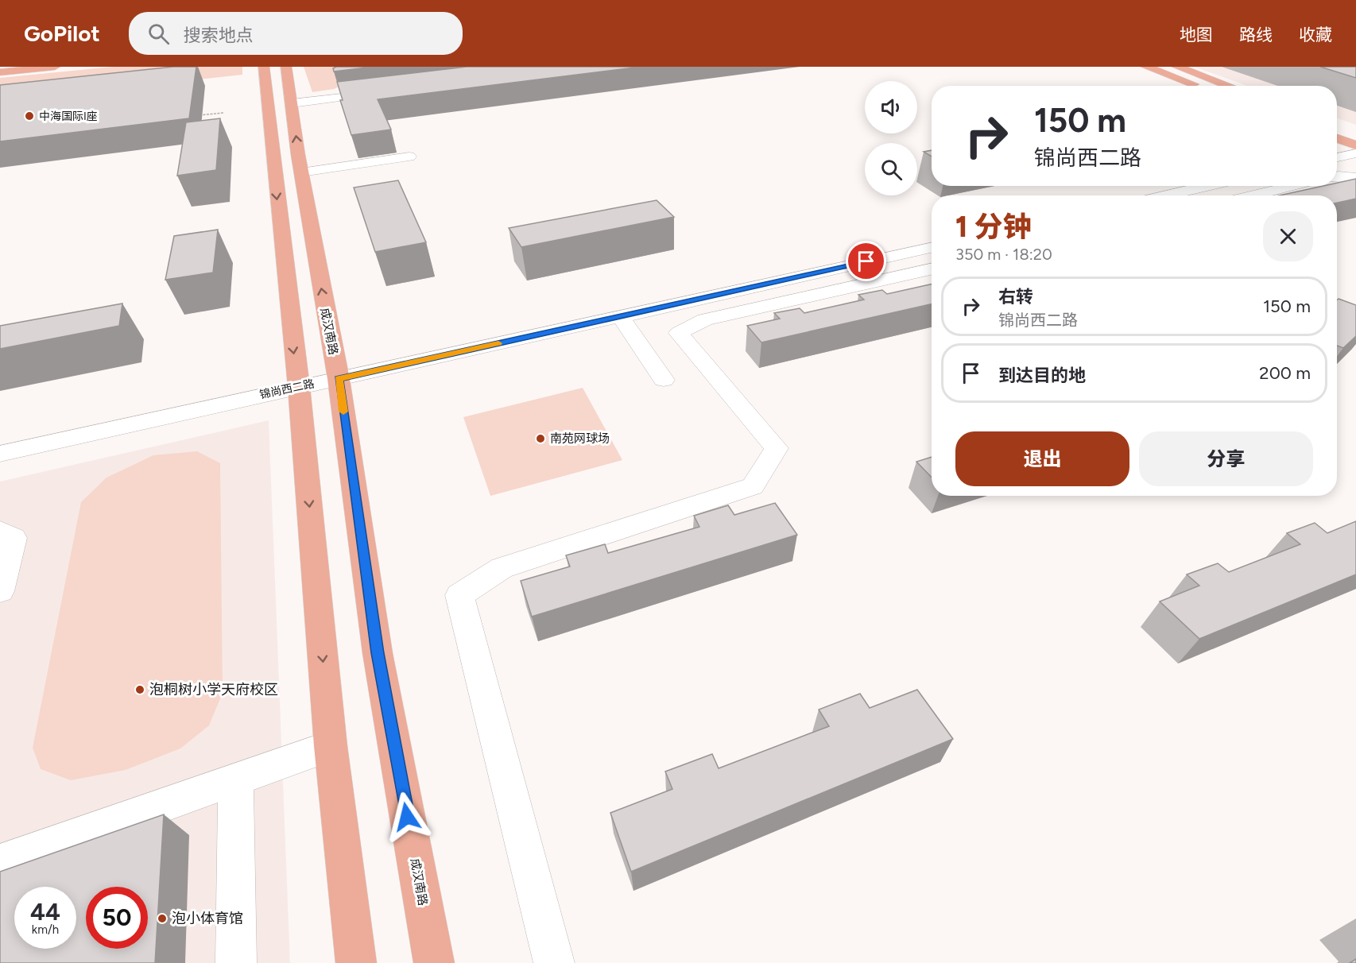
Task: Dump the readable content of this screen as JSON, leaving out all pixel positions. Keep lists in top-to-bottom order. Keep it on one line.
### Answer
{"streets":{"main road":["成汉南路"],"street":["锦尚西二路"]},"crossings":[["成汉南路","锦尚西二路"]],"places":["中海国际I座","南苑网球场","泡桐树小学天府校区","泡小体育馆"],"page":{"header":"GoPilot","search":"搜索地点","nav":["地图","路线","收藏"],"turn":["150 m","锦尚西二路"],"heading":["1 分钟","350 m · 18:20"],"list":[{"name":"右转","note":"锦尚西二路","value":"150 m"},{"name":"到达目的地","value":"200 m"}],"buttons":["退出","分享"],"speed":"44 km/h","limit":"50"}}
